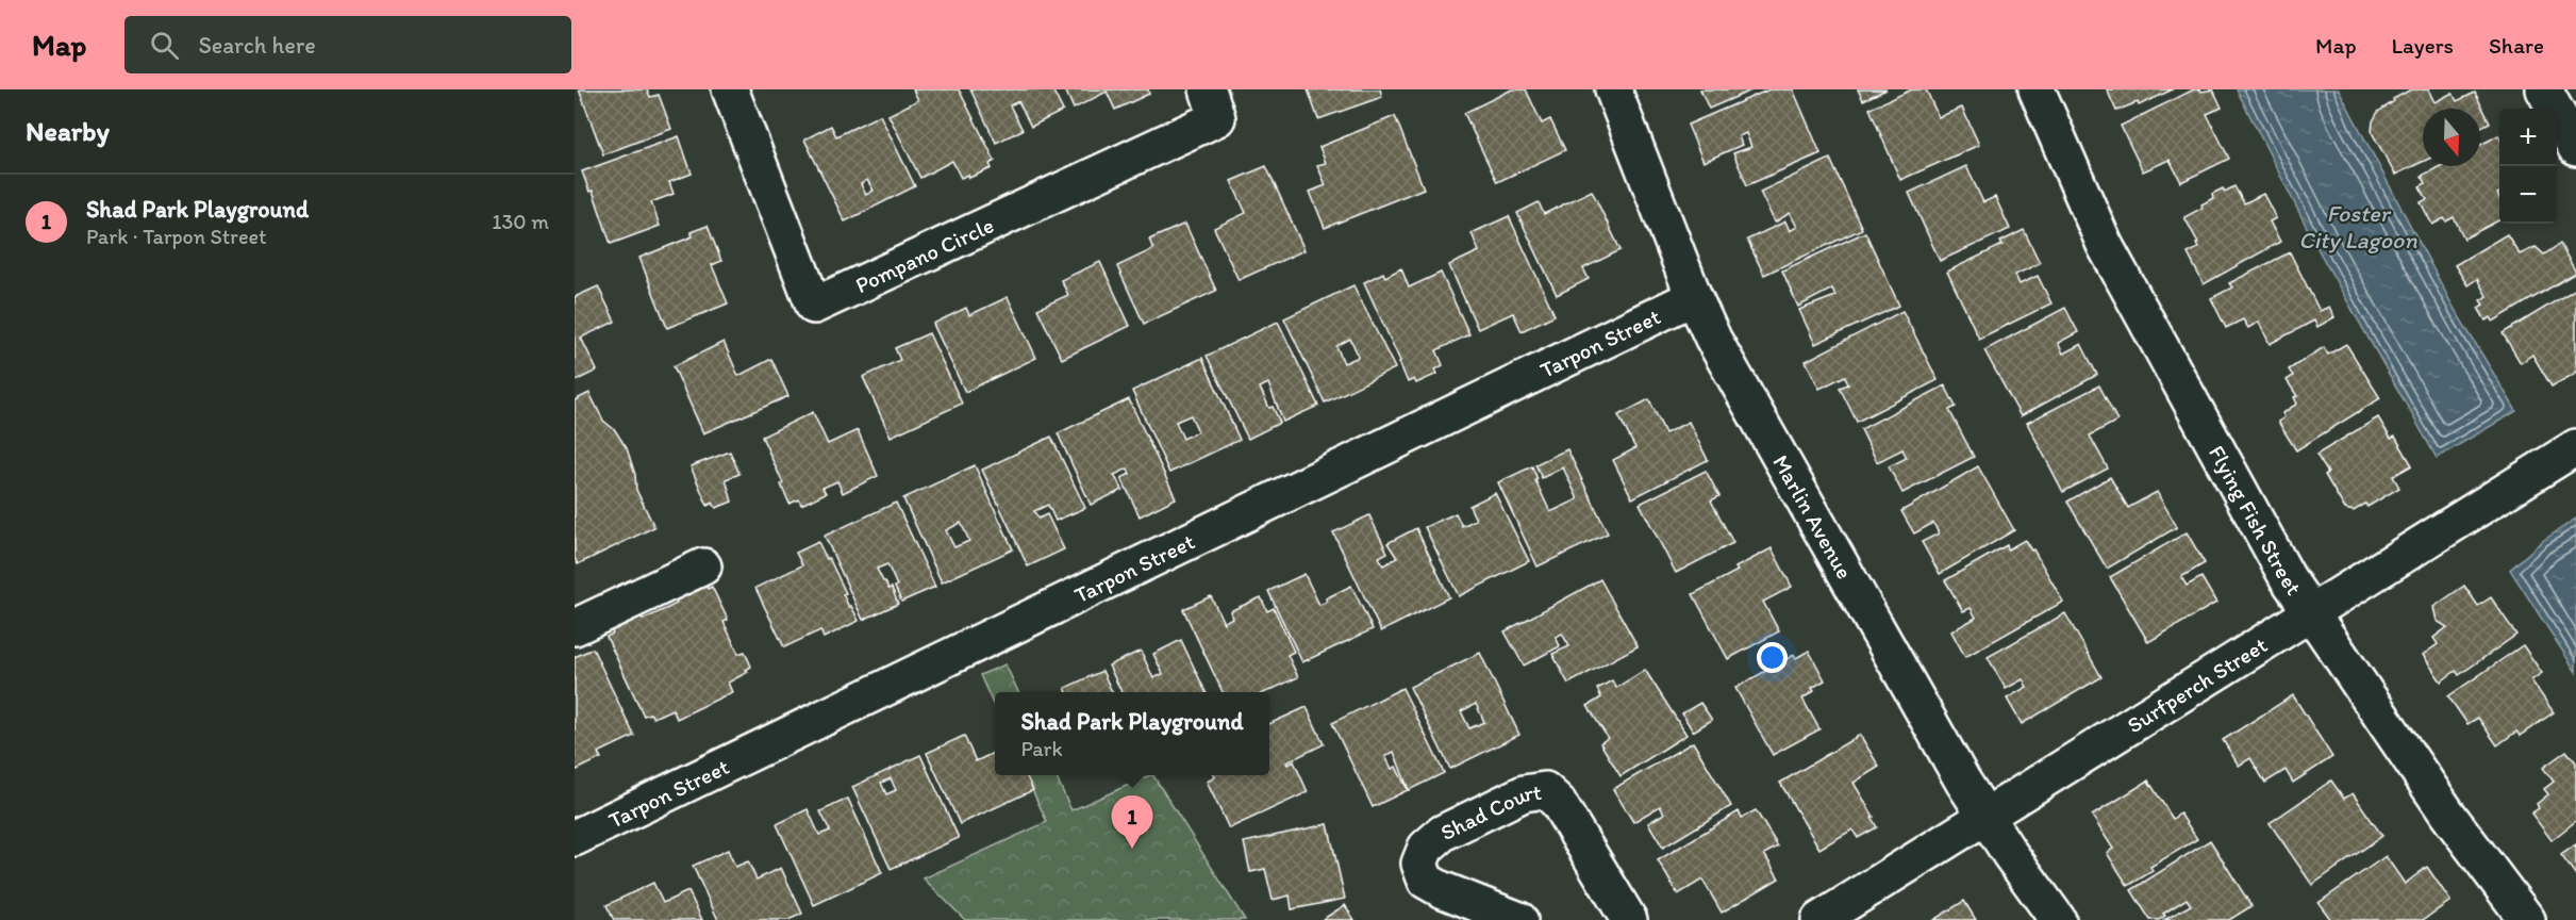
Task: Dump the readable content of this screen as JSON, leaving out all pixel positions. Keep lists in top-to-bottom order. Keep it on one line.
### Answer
{"streets":{"street":["Pompano Circle","Tarpon Street","Marlin Avenue","Flying Fish Street","Surfperch Street","Shad Court"]},"crossings":[["Tarpon Street","Marlin Avenue"],["Marlin Avenue","Surfperch Street"],["Flying Fish Street","Surfperch Street"]],"water":["Foster City Lagoon"],"north":"bottom","page":{"header":"Map","search":"Search here","nav":["Map","Layers","Share"],"heading":"Nearby","map_buttons":["+","−"],"list":[{"mark":"1","name":"Shad Park Playground","note":"Park · Tarpon Street","value":"130 m"}],"popup":["Shad Park Playground","Park"],"pins":"1"}}
